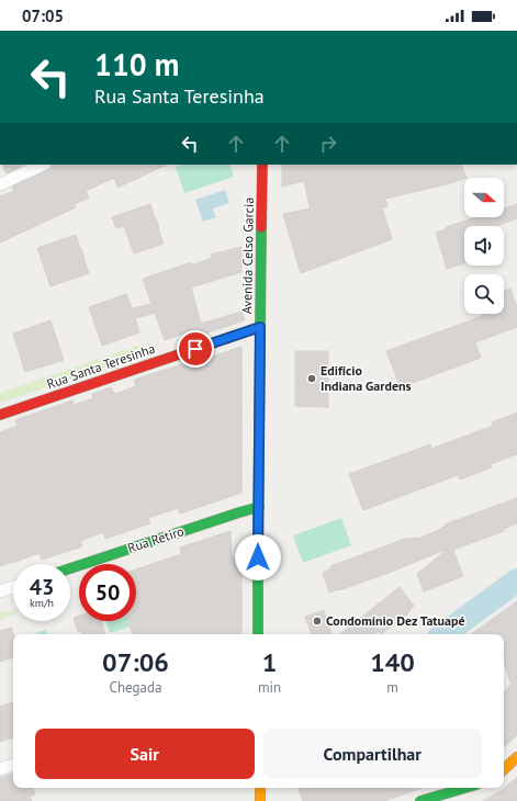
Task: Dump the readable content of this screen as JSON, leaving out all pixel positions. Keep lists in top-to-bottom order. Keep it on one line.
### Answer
{"streets":{"street":["Avenida Celso Garcia","Rua Santa Teresinha","Rua Retiro"]},"crossings":[["Avenida Celso Garcia","Rua Santa Teresinha"],["Avenida Celso Garcia","Rua Retiro"]],"places":["Edifício Indiana Gardens","Condomínio Dez Tatuapé"],"north":"right","page":{"status":"07:05","turn":["110 m","Rua Santa Teresinha"],"speed":"43 km/h","limit":"50","eta":["07:06","Chegada","1","min","140","m"],"buttons":["Sair","Compartilhar"]}}
